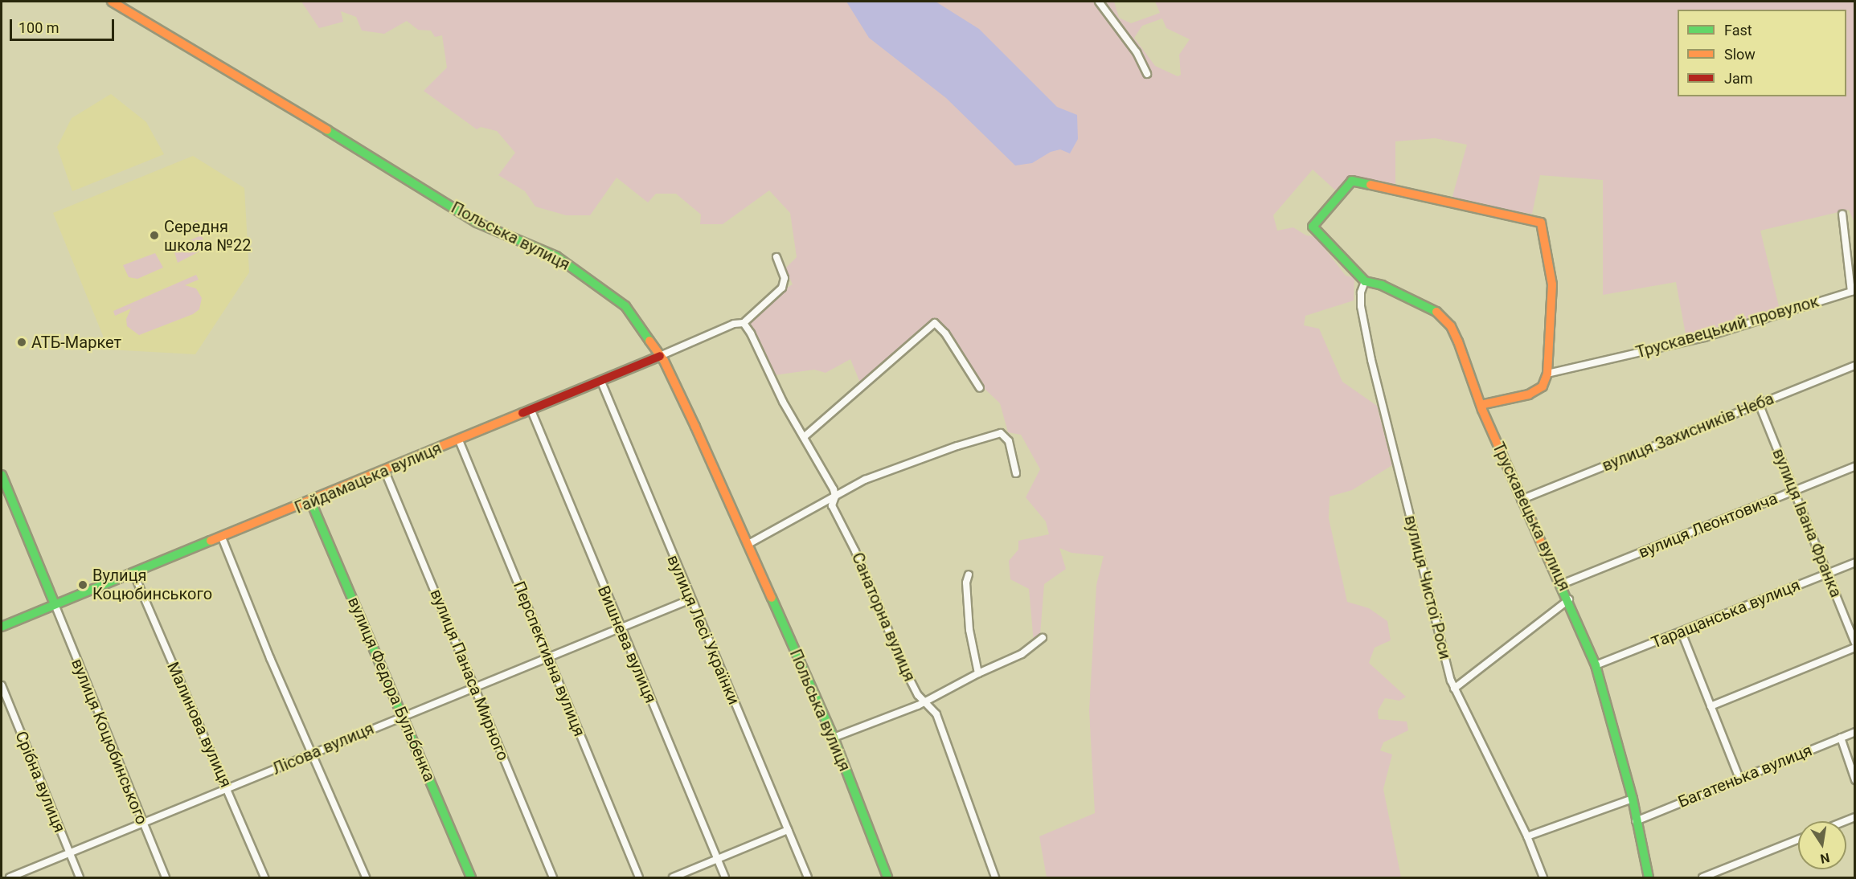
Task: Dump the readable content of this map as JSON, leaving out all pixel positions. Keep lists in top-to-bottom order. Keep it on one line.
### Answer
{"streets":{"street":["Польська вулиця","Трускавецький провулок","вулиця Захисників Неба","Гайдамацька вулиця","Трускавецька вулиця","вулиця Івана Франка","вулиця Леонтовича","вулиця Чистої Роси","Таращанська вулиця","Санаторна вулиця","вулиця Лесі Українки","Вишнева вулиця","Перспективна вулиця","вулиця Панаса Мирного","вулиця Федора Бульбенка","Малинова вулиця","вулиця Коцюбинського","Лісова вулиця","Багатенька вулиця","Срібна вулиця"]},"crossings":[["Польська вулиця","Гайдамацька вулиця"],["Трускавецький провулок","Трускавецька вулиця"],["вулиця Захисників Неба","Трускавецька вулиця"],["вулиця Захисників Неба","вулиця Івана Франка"],["Гайдамацька вулиця","Санаторна вулиця"],["Гайдамацька вулиця","вулиця Лесі Українки"],["Гайдамацька вулиця","Вишнева вулиця"],["Гайдамацька вулиця","Перспективна вулиця"],["Гайдамацька вулиця","вулиця Панаса Мирного"],["Гайдамацька вулиця","вулиця Федора Бульбенка"],["Гайдамацька вулиця","Малинова вулиця"],["Гайдамацька вулиця","вулиця Коцюбинського"],["Трускавецька вулиця","вулиця Леонтовича"],["Трускавецька вулиця","вулиця Чистої Роси"],["Трускавецька вулиця","Таращанська вулиця"],["Трускавецька вулиця","Багатенька вулиця"],["вулиця Івана Франка","вулиця Леонтовича"],["вулиця Івана Франка","Таращанська вулиця"],["вулиця Лесі Українки","Лісова вулиця"],["Вишнева вулиця","Лісова вулиця"],["Перспективна вулиця","Лісова вулиця"],["вулиця Панаса Мирного","Лісова вулиця"],["вулиця Федора Бульбенка","Лісова вулиця"],["Малинова вулиця","Лісова вулиця"],["вулиця Коцюбинського","Лісова вулиця"],["Лісова вулиця","Срібна вулиця"]],"places":["Середня школа №22","АТБ-Маркет","Вулиця Коцюбинського"],"legend":["Fast","Slow","Jam"],"scale_bar":"100 m","north":"bottom"}
